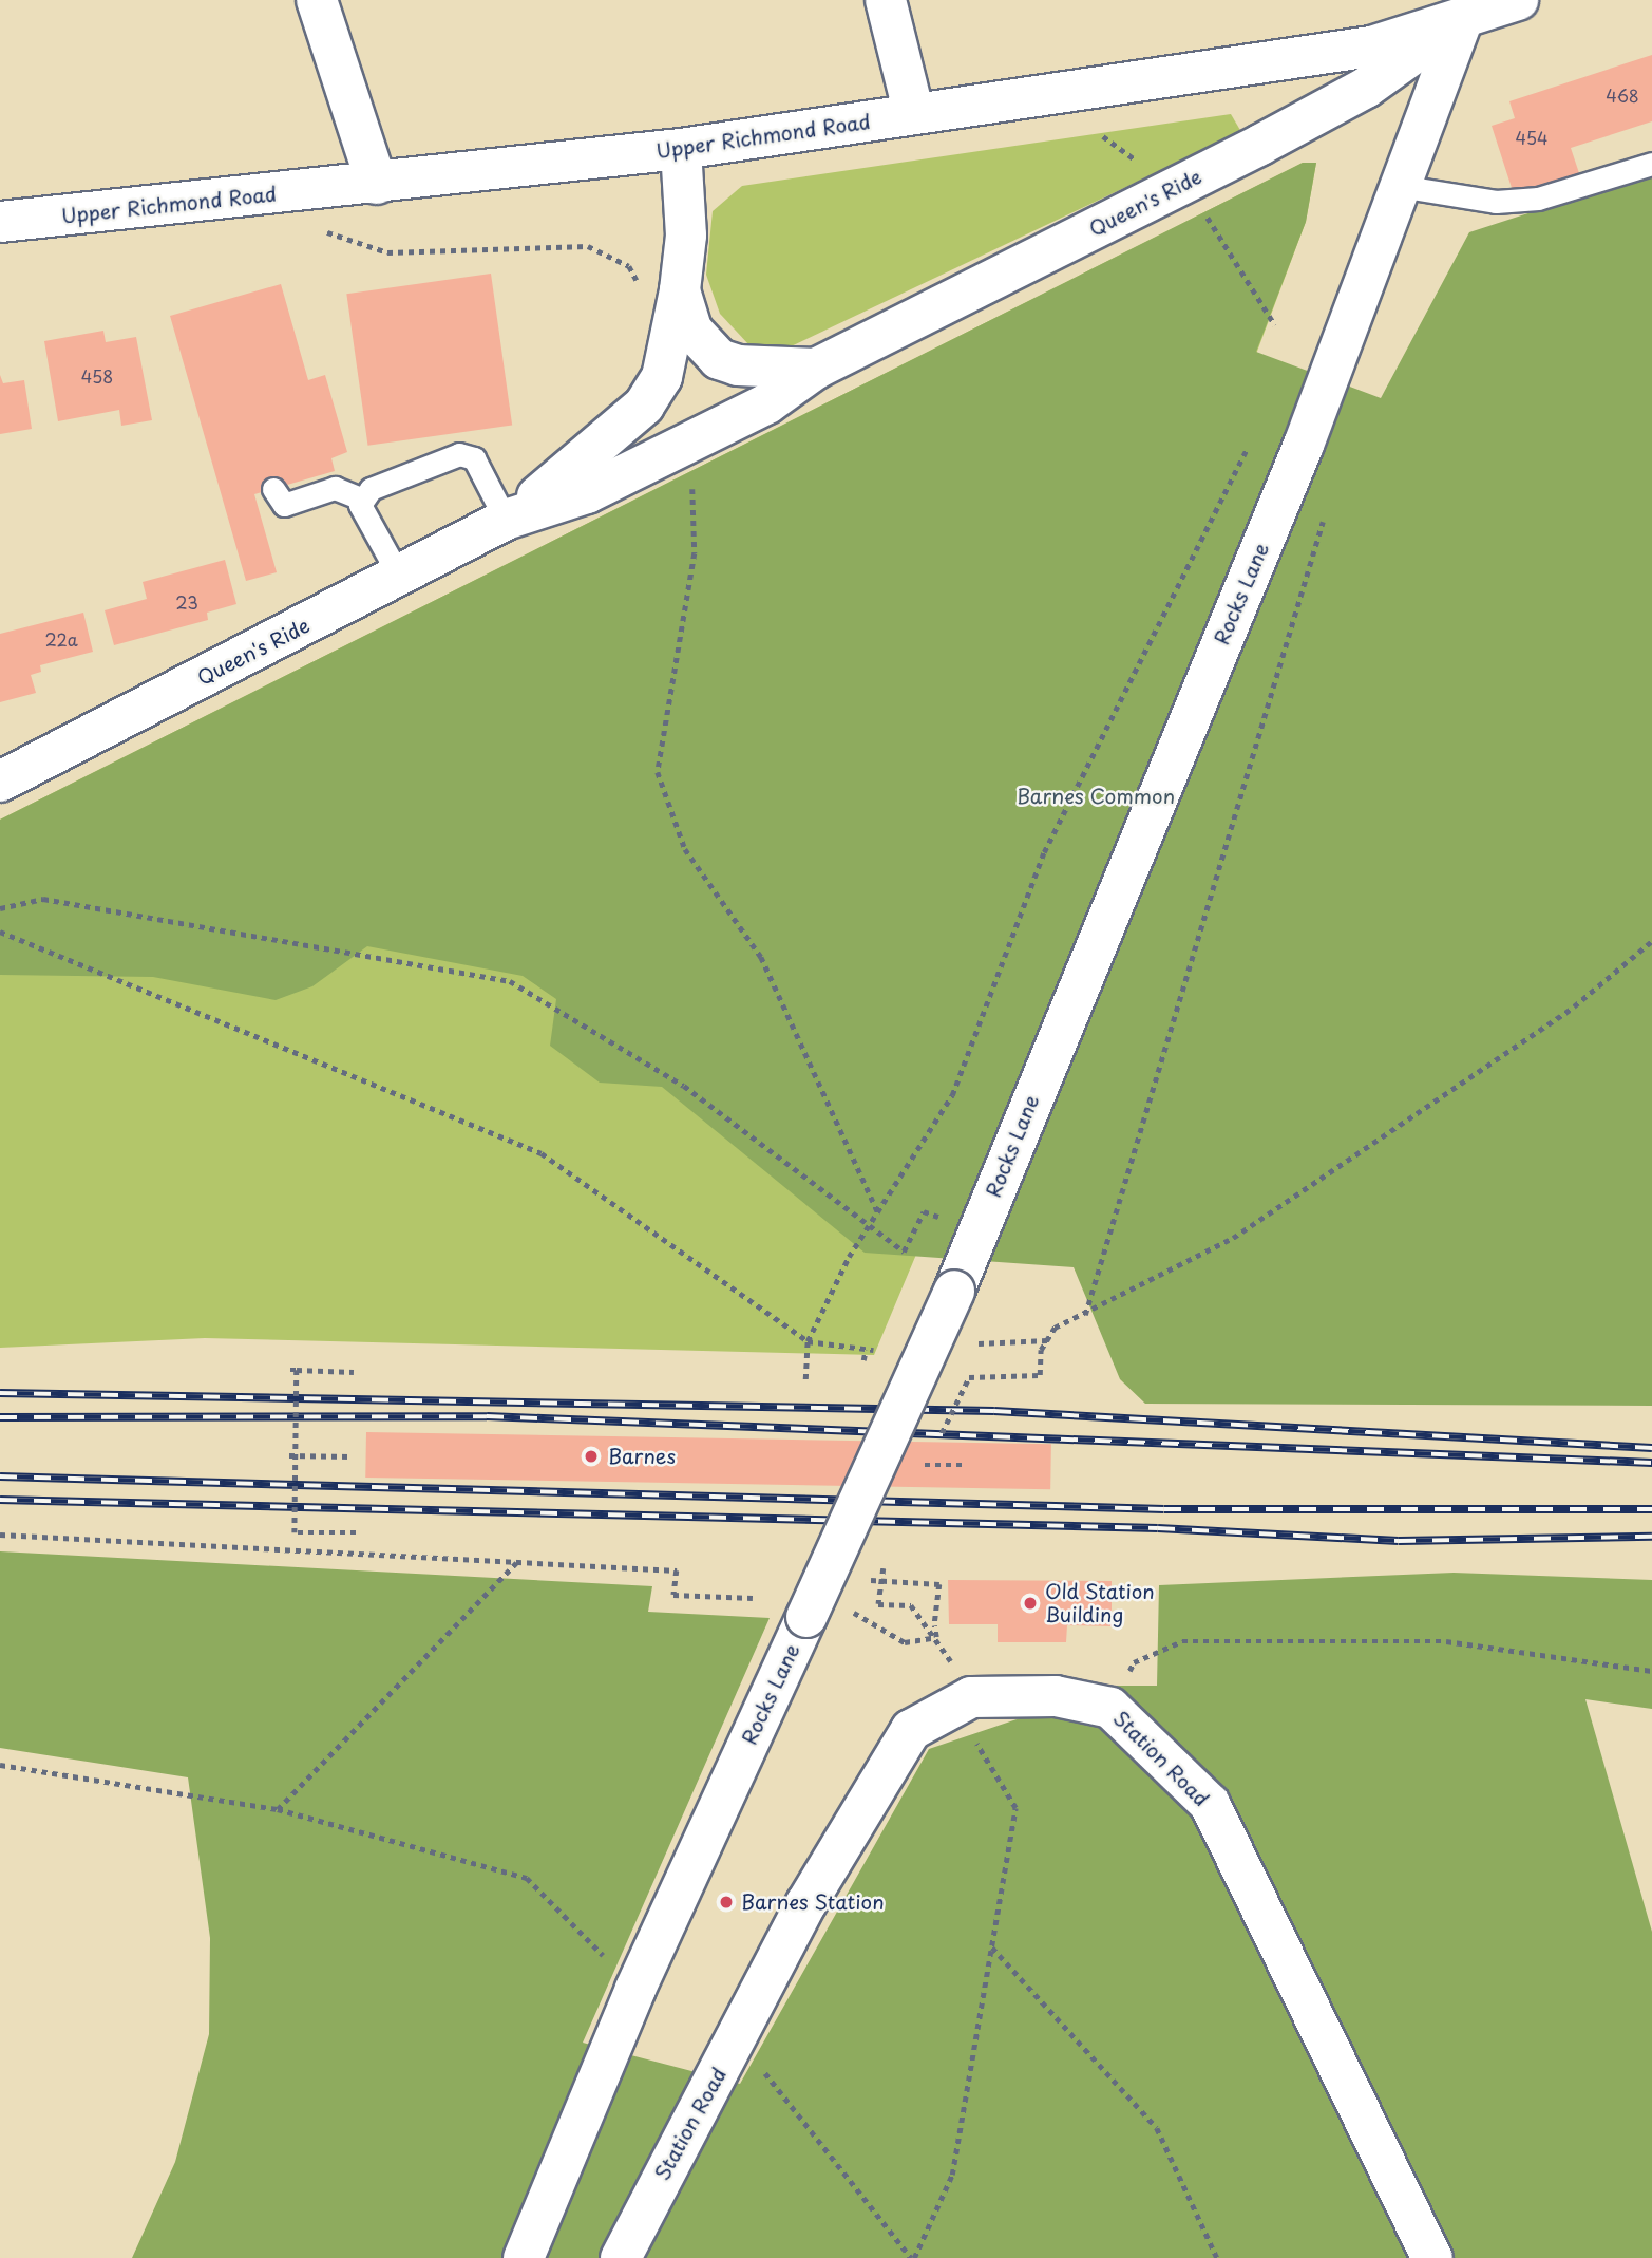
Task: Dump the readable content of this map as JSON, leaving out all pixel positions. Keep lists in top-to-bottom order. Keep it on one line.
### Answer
{"streets":{"main road":["Upper Richmond Road","Queen's Ride","Rocks Lane","Station Road"]},"crossings":[["Upper Richmond Road","Queen's Ride"],["Upper Richmond Road","Rocks Lane"],["Queen's Ride","Rocks Lane"]],"parks":["Barnes Common"],"places":["Barnes","Old Station Building","Barnes Station"],"house_numbers":["468","454","458","23","22a"]}
